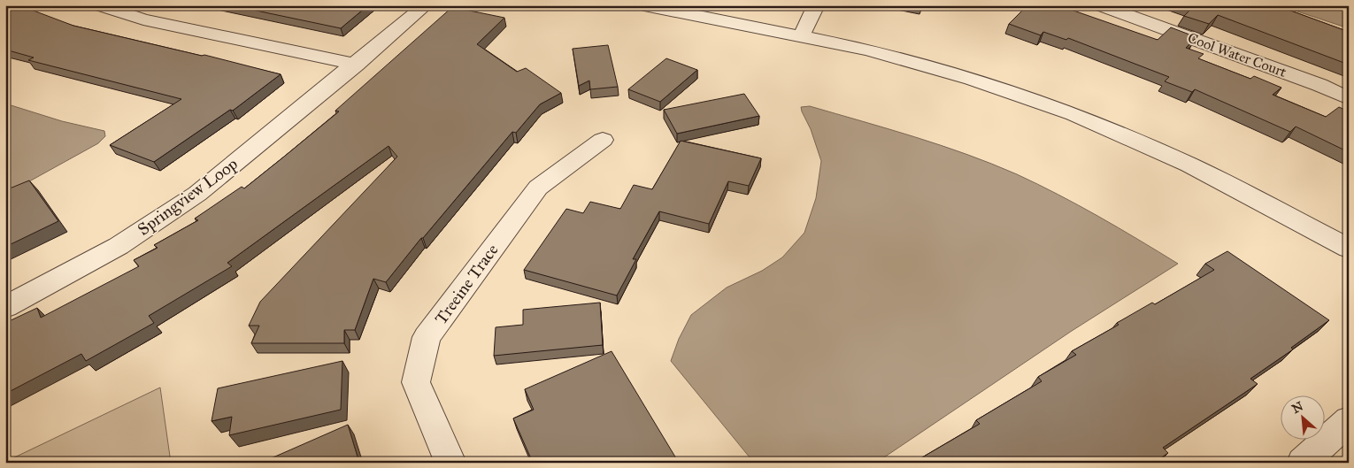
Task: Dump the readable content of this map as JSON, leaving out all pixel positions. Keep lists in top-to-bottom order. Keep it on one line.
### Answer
{"streets":{"street":["Cool Water Court","Springview Loop","Treeine Trace"]},"north":"top left"}
